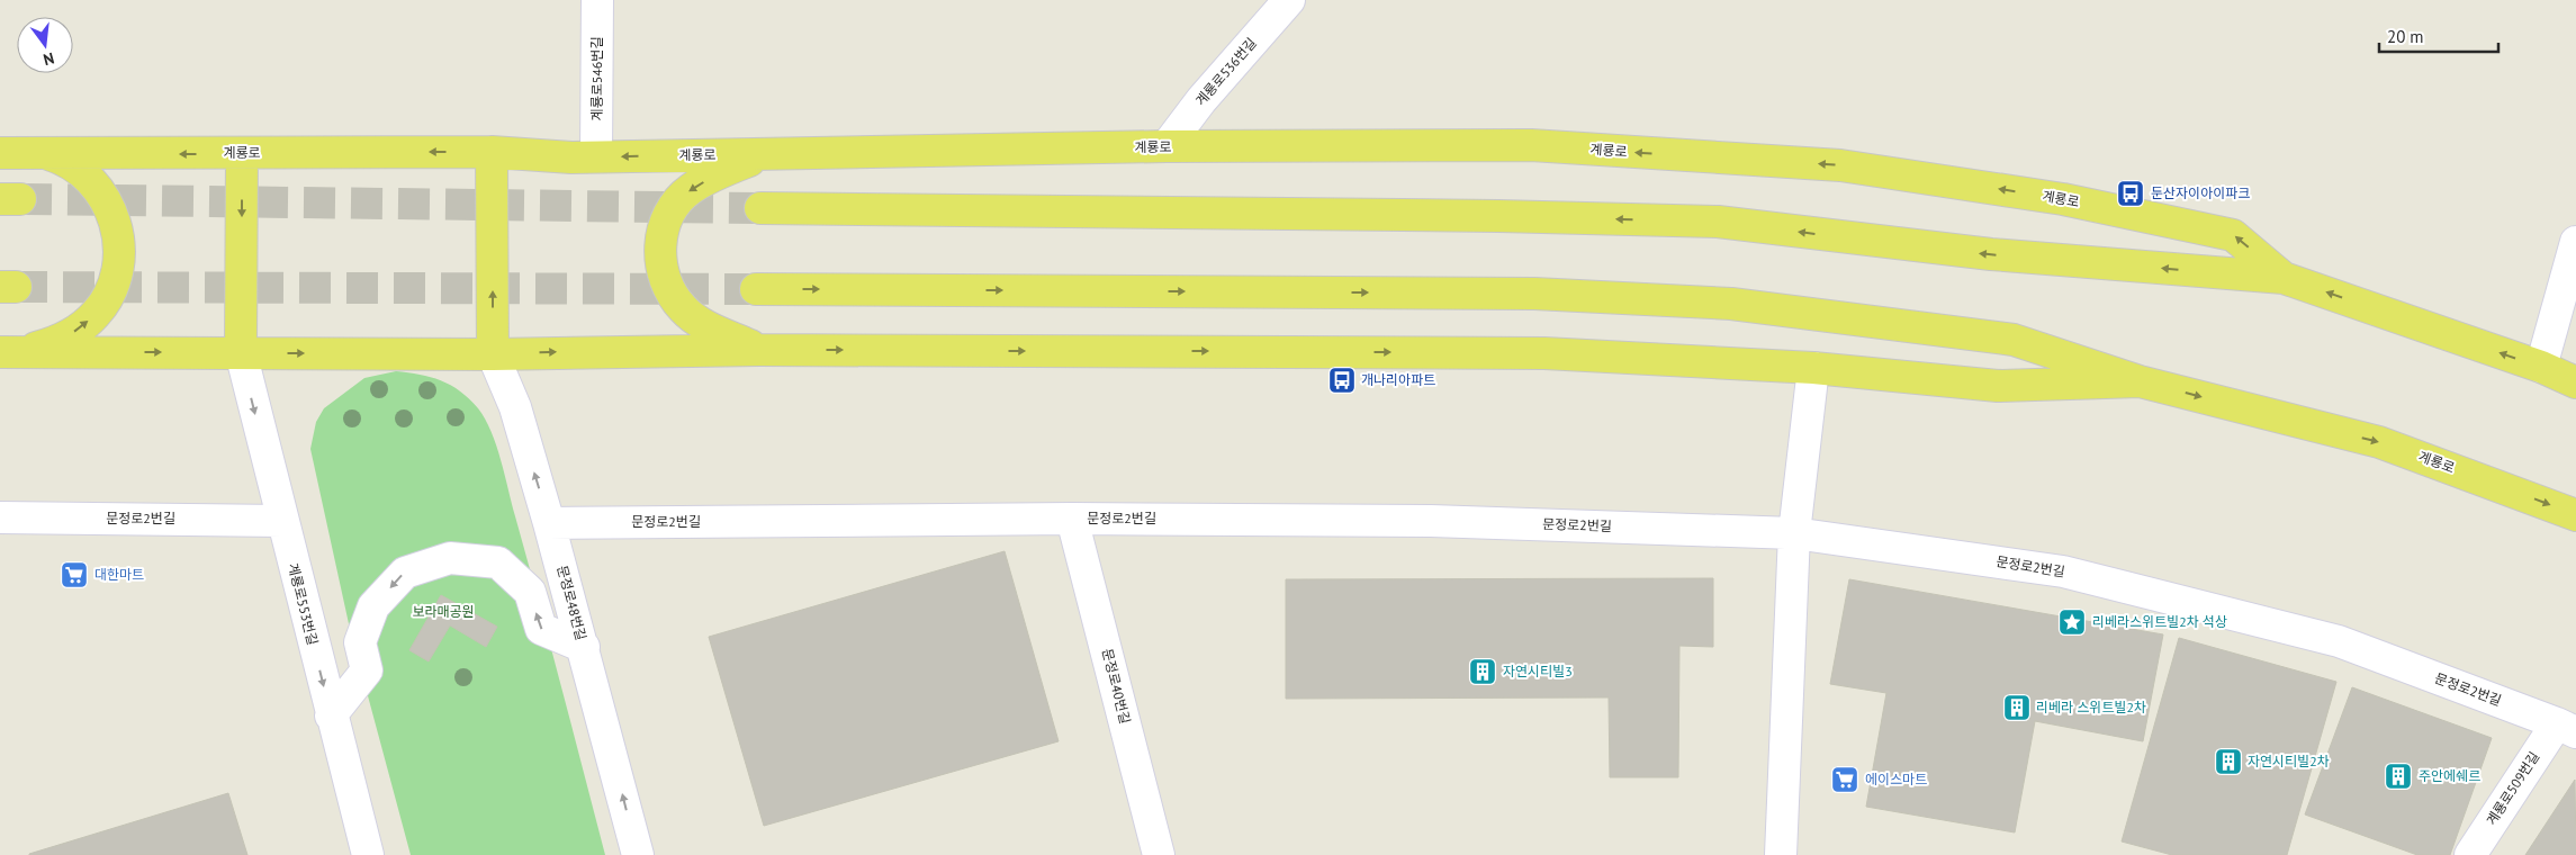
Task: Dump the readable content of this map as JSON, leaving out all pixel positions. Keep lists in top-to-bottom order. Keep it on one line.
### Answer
{"streets":{"main road":["계룡로"],"street":["계룡로536번길","계룡로546번길","문정로2번길","문정로48번길","계룡로553번길","문정로40번길","계룡로509번길"]},"crossings":[["계룡로536번길","계룡로"],["계룡로546번길","계룡로"],["문정로2번길","문정로48번길"],["문정로2번길","계룡로553번길"],["문정로2번길","문정로40번길"],["문정로2번길","계룡로509번길"]],"one_way":["문정로48번길","계룡로553번길"],"parks":["보라매공원"],"places":{"bus stop":["둔산자이아이파크","개나리아파트"],"supermarket":["대한마트","에이스마트"],"place":["리베라스위트빌2차 석상"],"building":["자연시티빌3","리베라 스위트빌2차","자연시티빌2차","주안에쉐르"]},"scale_bar":"20 m","north":"bottom"}
